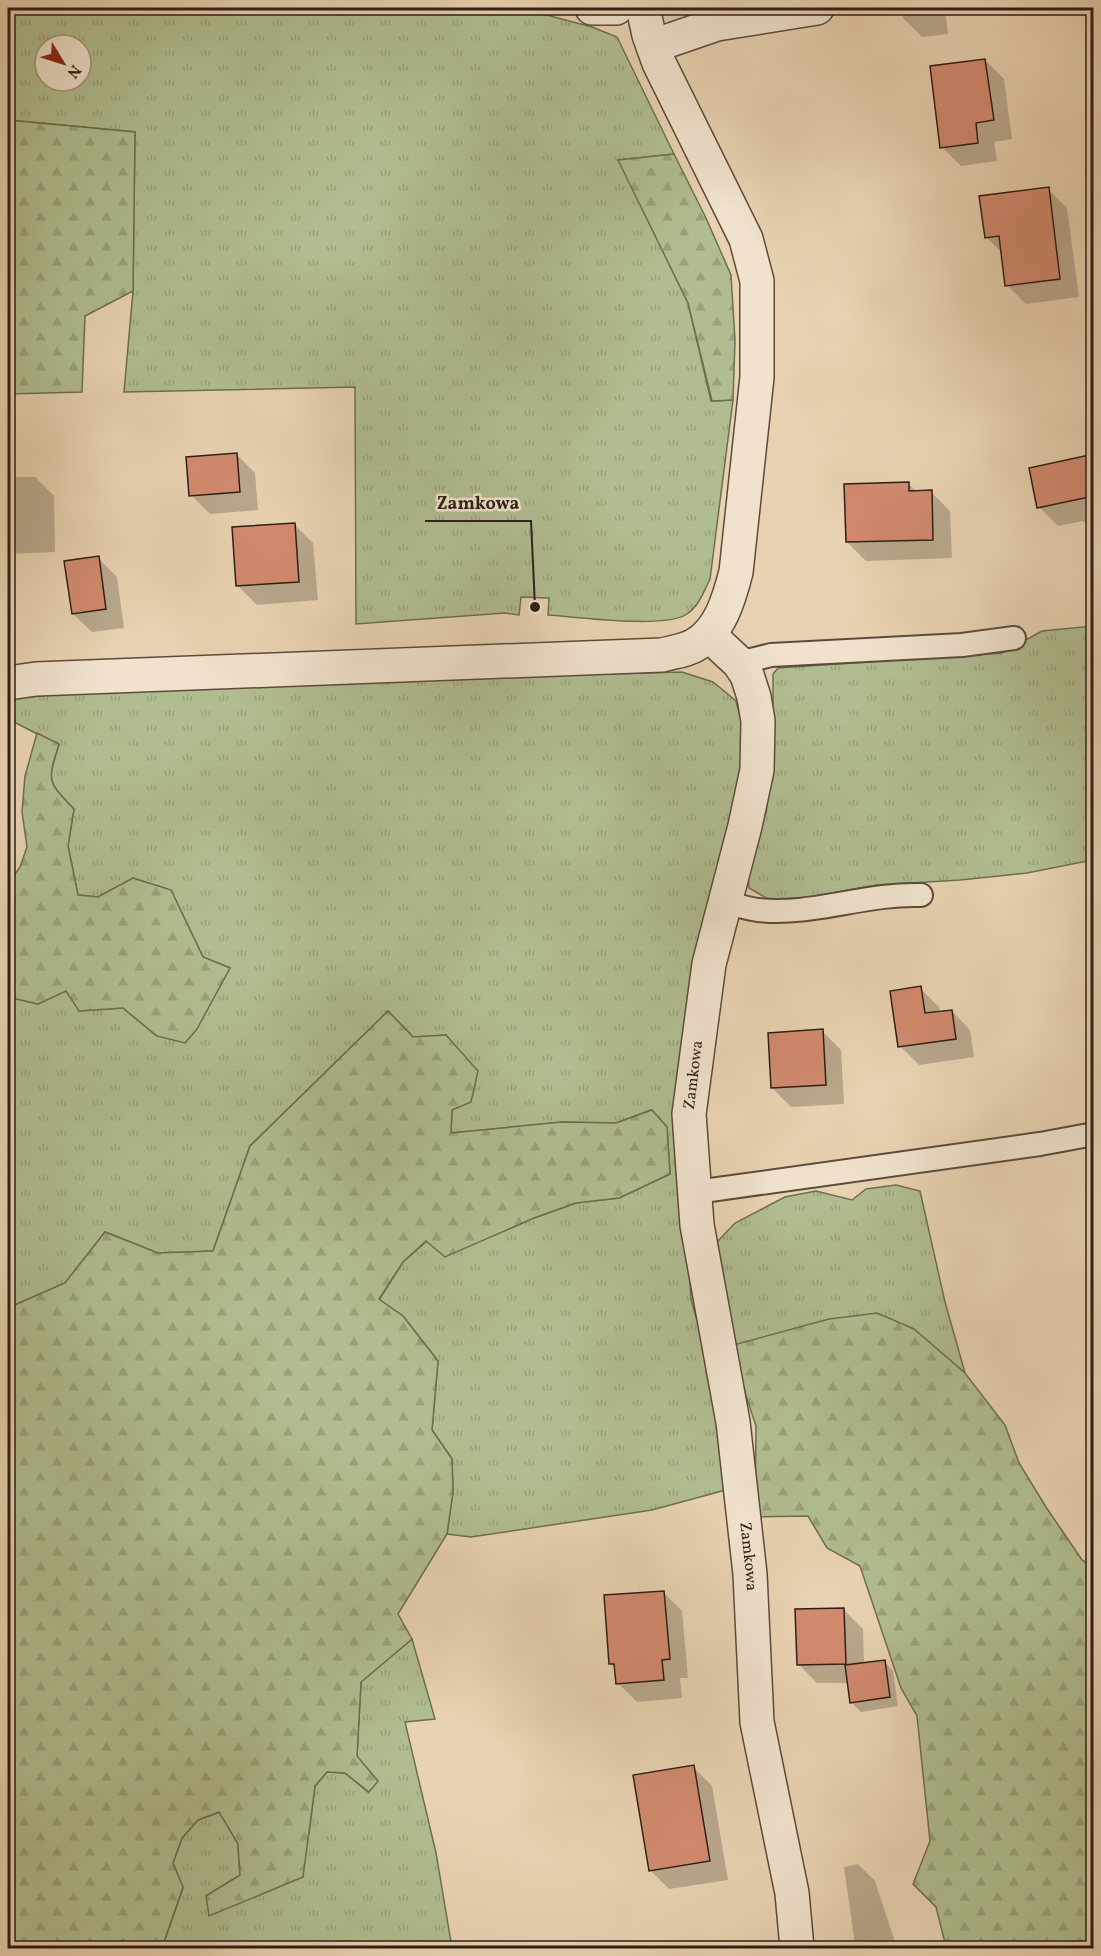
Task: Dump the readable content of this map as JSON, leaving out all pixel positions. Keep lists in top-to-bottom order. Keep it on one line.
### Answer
{"streets":{"street":["Zamkowa"]},"places":["Zamkowa"],"north":"bottom right"}
